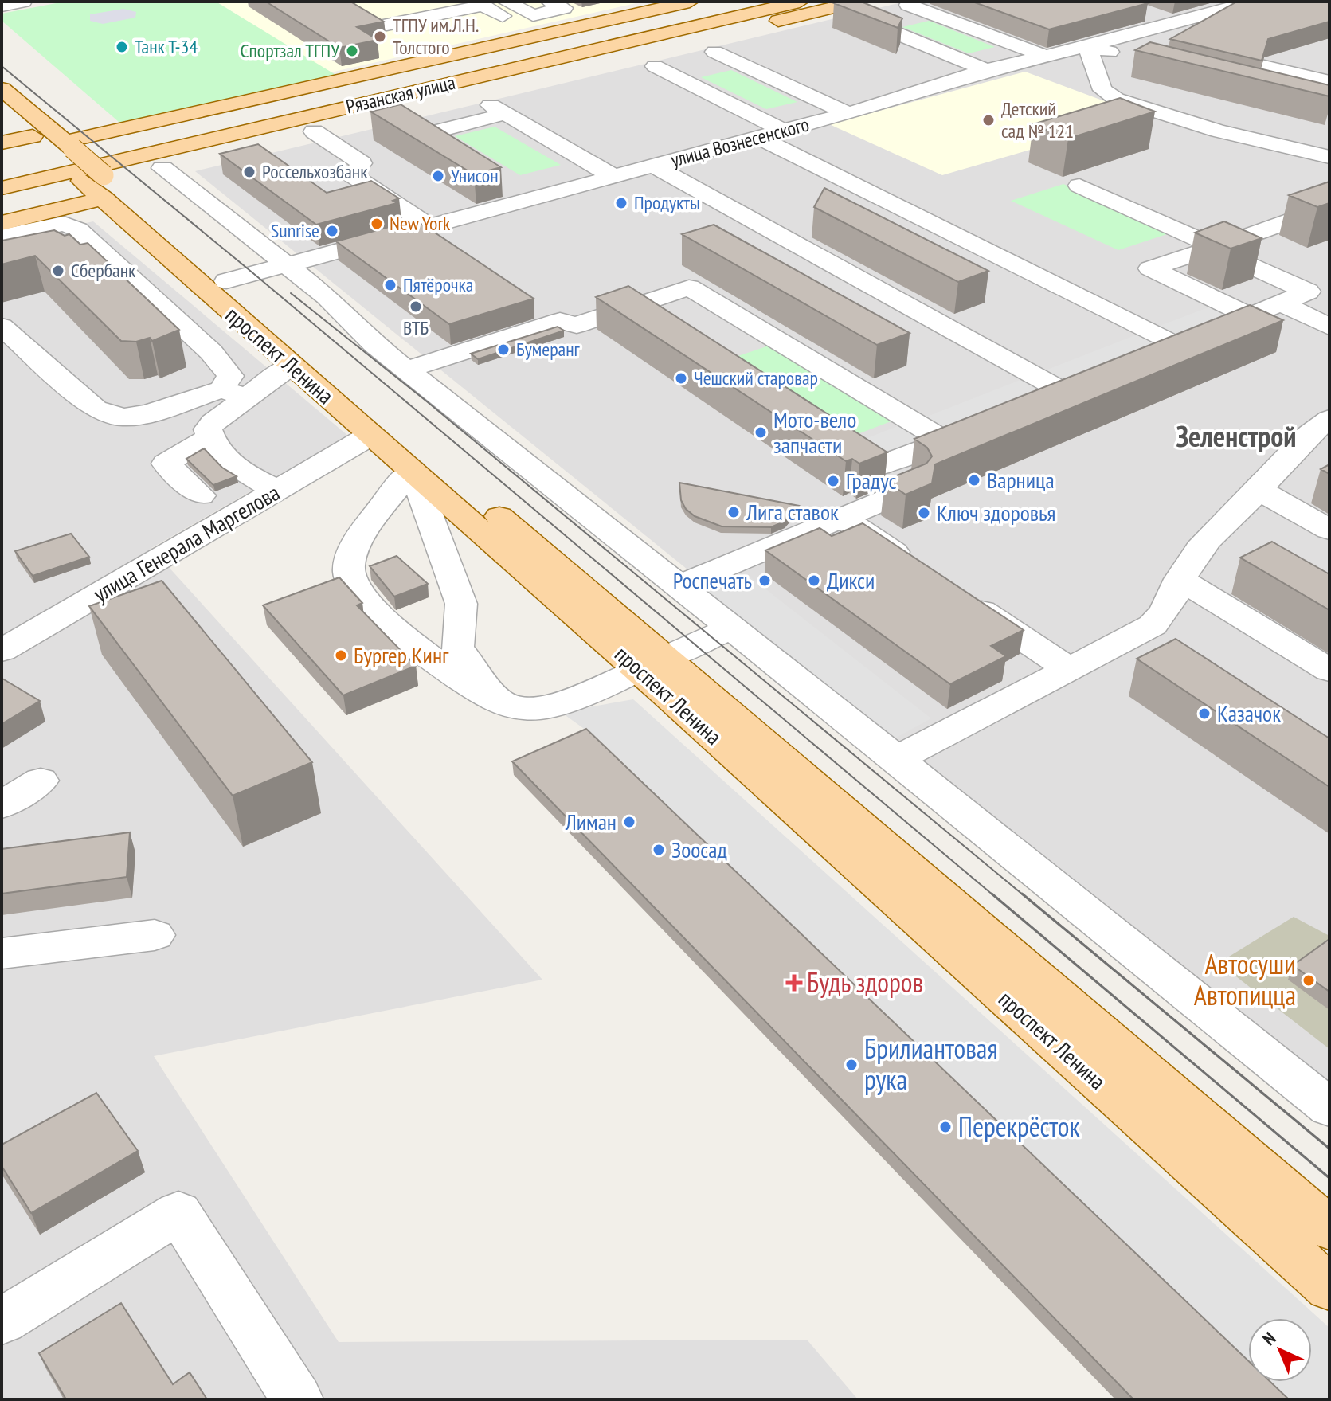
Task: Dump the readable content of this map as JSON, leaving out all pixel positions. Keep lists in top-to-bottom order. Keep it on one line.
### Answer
{"streets":{"main road":["Рязанская улица","проспект Ленина"],"street":["улица Вознесенского","улица Генерала Маргелова"]},"crossings":[["улица Вознесенского","проспект Ленина"],["проспект Ленина","улица Генерала Маргелова"]],"districts":["Зеленстрой"],"places":{"other":["ТГПУ им.Л.Н. Толстого","Танк Т-34","Спортзал ТГПУ","Детский сад № 121","Россельхозбанк","Унисон","Продукты","New York","Sunrise","Сбербанк","Пятёрочка","ВТБ","Бумеранг","Чешский старовар","Мото-вело запчасти","Варница","Градус","Лига ставок","Ключ здоровья","Роспечать","Дикси","Бургер Кинг","Казачок","Лиман","Зоосад","Автосуши Автопицца","Брилиантовая рука","Перекрёсток"],"health":["Будь здоров"]},"north":"top left"}
